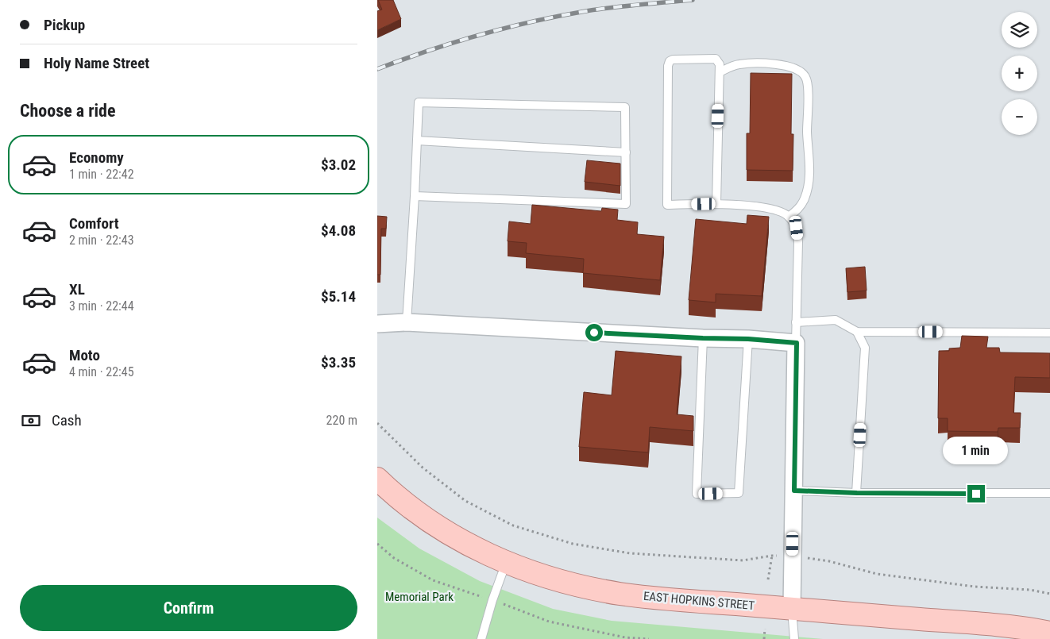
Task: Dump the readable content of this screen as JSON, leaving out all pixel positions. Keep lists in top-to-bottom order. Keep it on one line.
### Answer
{"streets":{"main road":["EAST HOPKINS STREET"]},"parks":["Memorial Park"],"page":{"banner":["Pickup","Holy Name Street"],"map_buttons":["+","−"],"heading":"Choose a ride","list":[{"name":"Economy","note":"1 min · 22:42","value":"$3.02"},{"name":"Comfort","note":"2 min · 22:43","value":"$4.08"},{"name":"XL","note":"3 min · 22:44","value":"$5.14"},{"name":"Moto","note":"4 min · 22:45","value":"$3.35"}],"pay":["Cash","220 m"],"bubble":"1 min","buttons":"Confirm"}}
